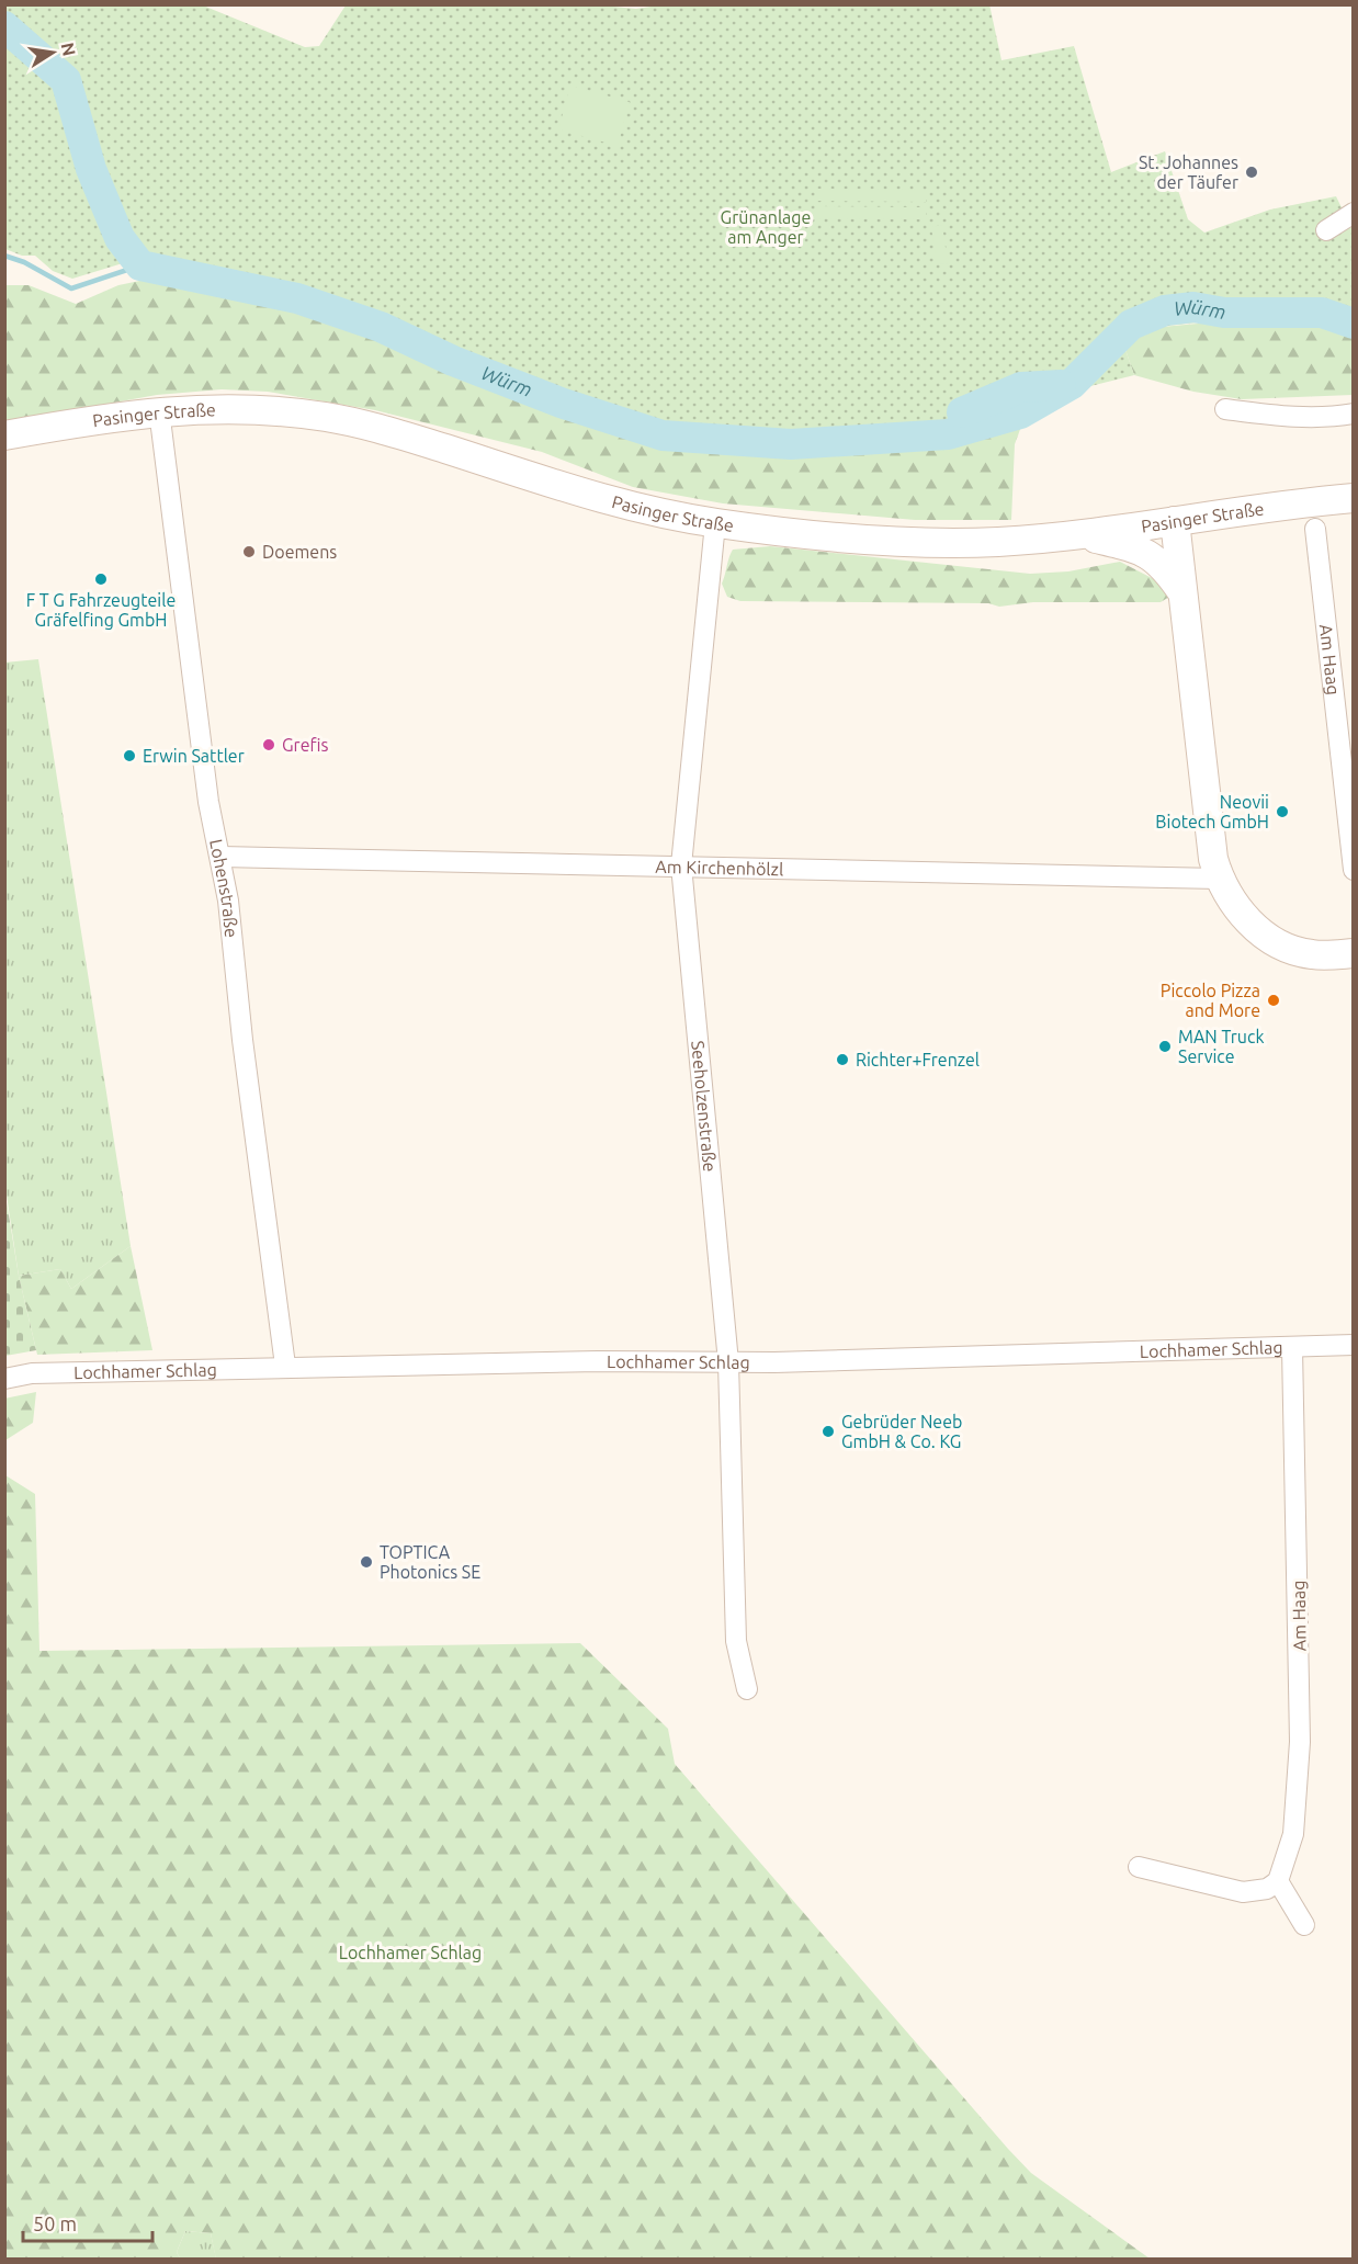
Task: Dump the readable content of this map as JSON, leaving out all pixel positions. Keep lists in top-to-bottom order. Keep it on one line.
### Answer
{"streets":{"main road":["Pasinger Straße"],"street":["Am Haag","Am Kirchenhölzl","Lohenstraße","Seeholzenstraße","Lochhamer Schlag"]},"crossings":[["Pasinger Straße","Lohenstraße"],["Pasinger Straße","Seeholzenstraße"],["Am Haag","Lochhamer Schlag"],["Am Kirchenhölzl","Lohenstraße"],["Am Kirchenhölzl","Seeholzenstraße"],["Lohenstraße","Lochhamer Schlag"],["Seeholzenstraße","Lochhamer Schlag"]],"water":["Würm"],"parks":["Grünanlage am Anger","Lochhamer Schlag"],"places":["St. Johannes der Täufer","Doemens","F T G Fahrzeugteile Gräfelfing GmbH","Grefis","Erwin Sattler","Neovii Biotech GmbH","Piccolo Pizza and More","MAN Truck Service","Richter+Frenzel","Gebrüder Neeb GmbH & Co. KG","TOPTICA Photonics SE"],"scale_bar":"50 m","north":"right"}
